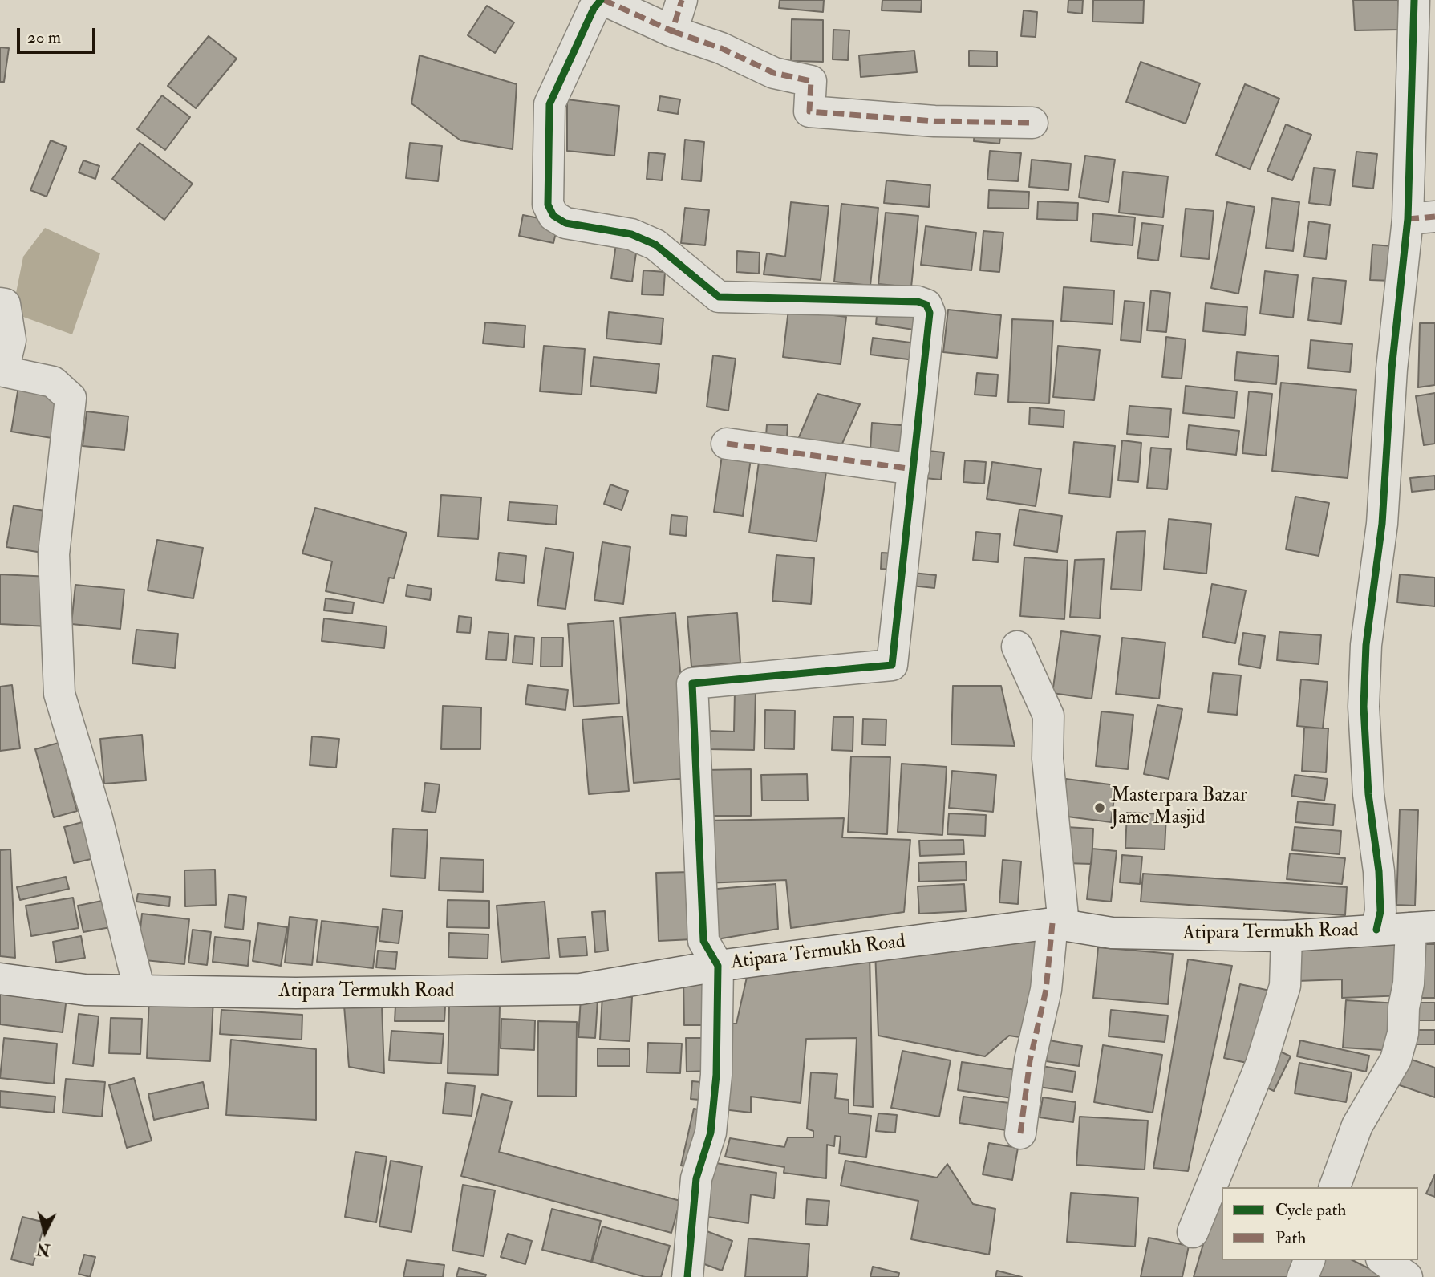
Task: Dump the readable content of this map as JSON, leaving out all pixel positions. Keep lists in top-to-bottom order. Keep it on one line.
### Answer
{"streets":{"street":["Atipara Termukh Road"]},"places":["Masterpara Bazar Jame Masjid"],"legend":["Cycle path","Path"],"scale_bar":"20 m","north":"bottom"}
